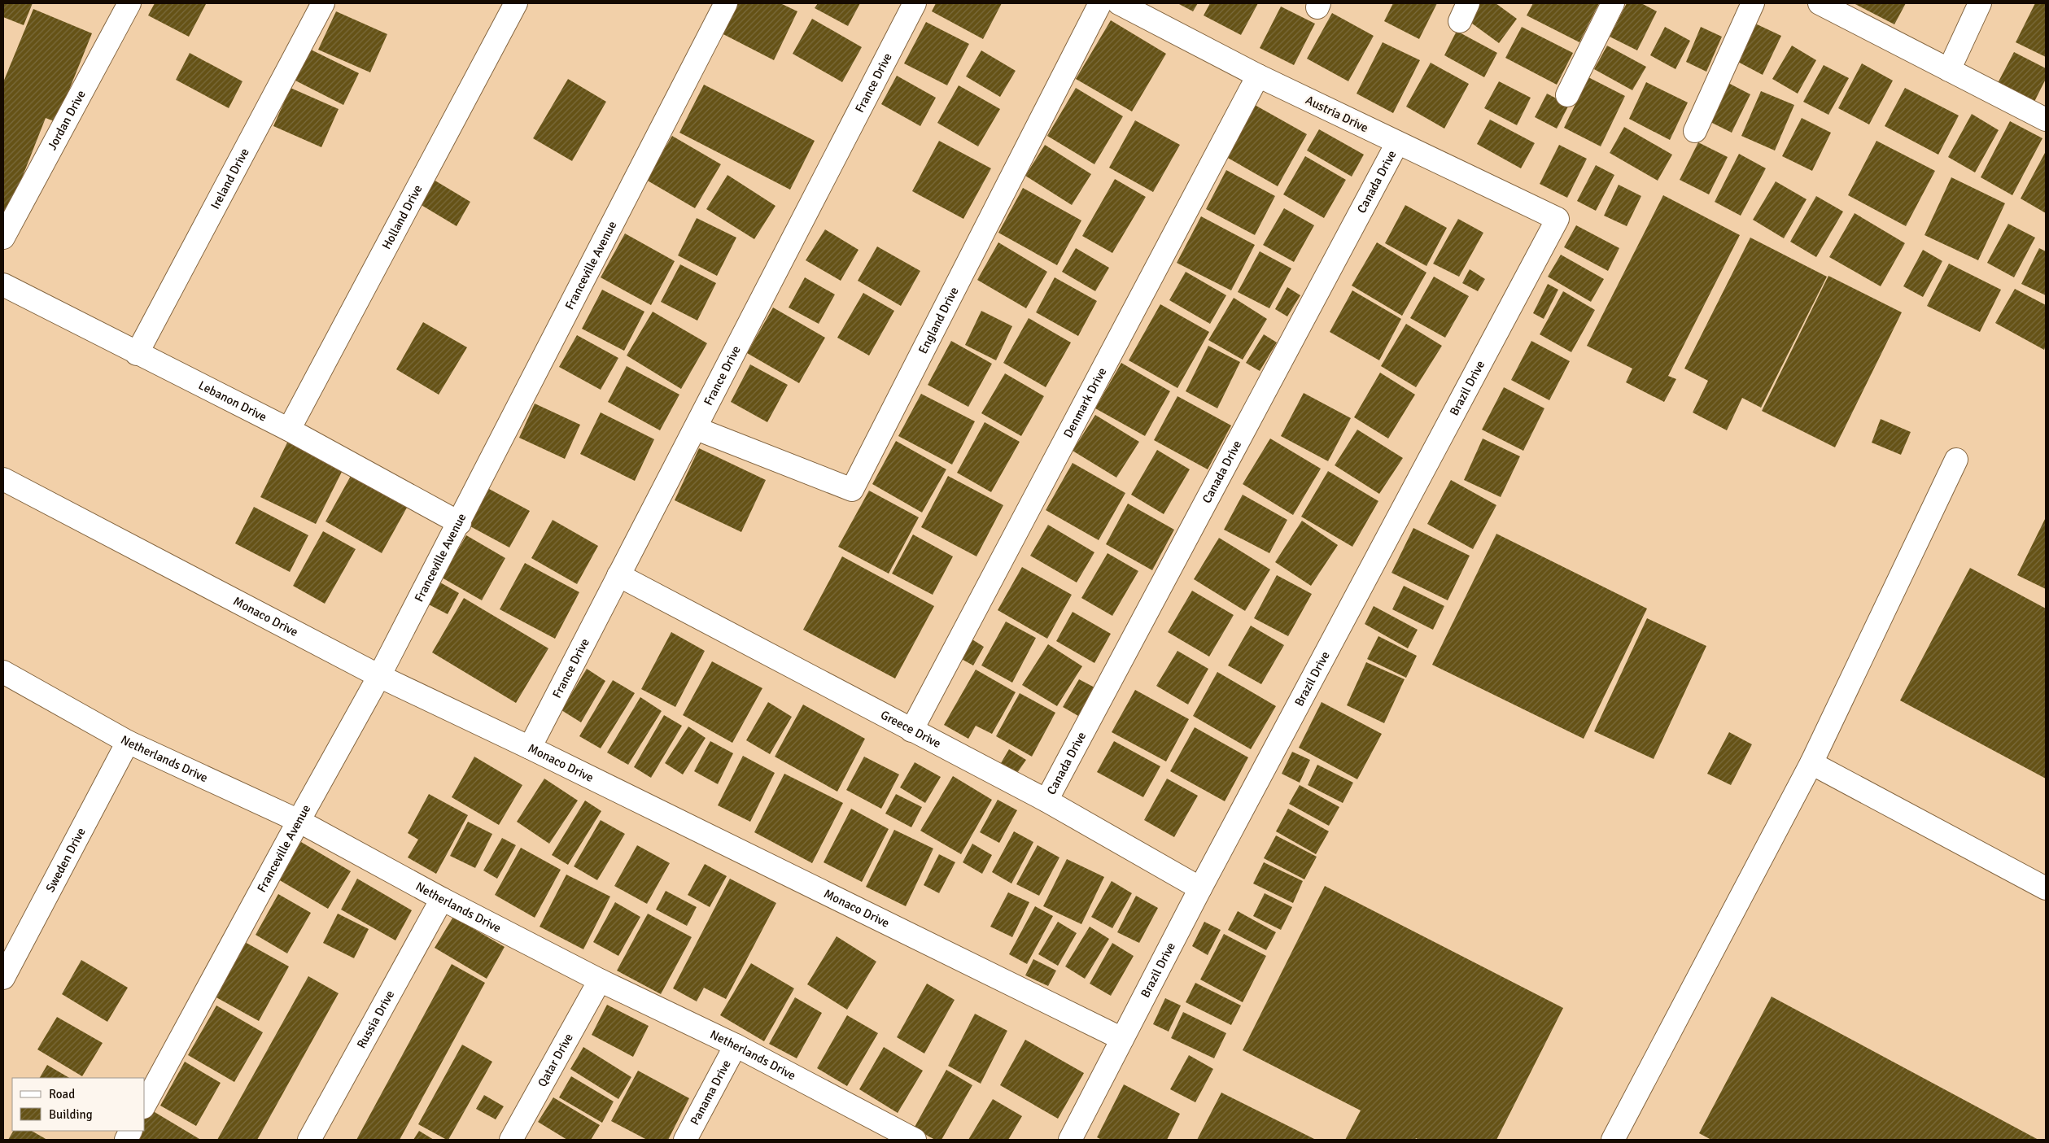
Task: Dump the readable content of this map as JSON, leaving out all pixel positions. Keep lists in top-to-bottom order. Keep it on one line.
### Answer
{"streets":{"street":["France Drive","Austria Drive","Jordan Drive","Ireland Drive","Canada Drive","Holland Drive","Franceville Avenue","England Drive","Brazil Drive","Lebanon Drive","Denmark Drive","Monaco Drive","Greece Drive","Netherlands Drive","Sweden Drive","Russia Drive","Qatar Drive","Panama Drive"]},"crossings":[["France Drive","England Drive"],["France Drive","Monaco Drive"],["France Drive","Greece Drive"],["Austria Drive","Canada Drive"],["Austria Drive","Brazil Drive"],["Austria Drive","Denmark Drive"],["Ireland Drive","Lebanon Drive"],["Canada Drive","Greece Drive"],["Holland Drive","Lebanon Drive"],["Franceville Avenue","Lebanon Drive"],["Franceville Avenue","Monaco Drive"],["Franceville Avenue","Netherlands Drive"],["Brazil Drive","Monaco Drive"],["Brazil Drive","Greece Drive"],["Denmark Drive","Greece Drive"],["Netherlands Drive","Sweden Drive"],["Netherlands Drive","Russia Drive"],["Netherlands Drive","Qatar Drive"],["Netherlands Drive","Panama Drive"]],"legend":["Road","Building"]}
